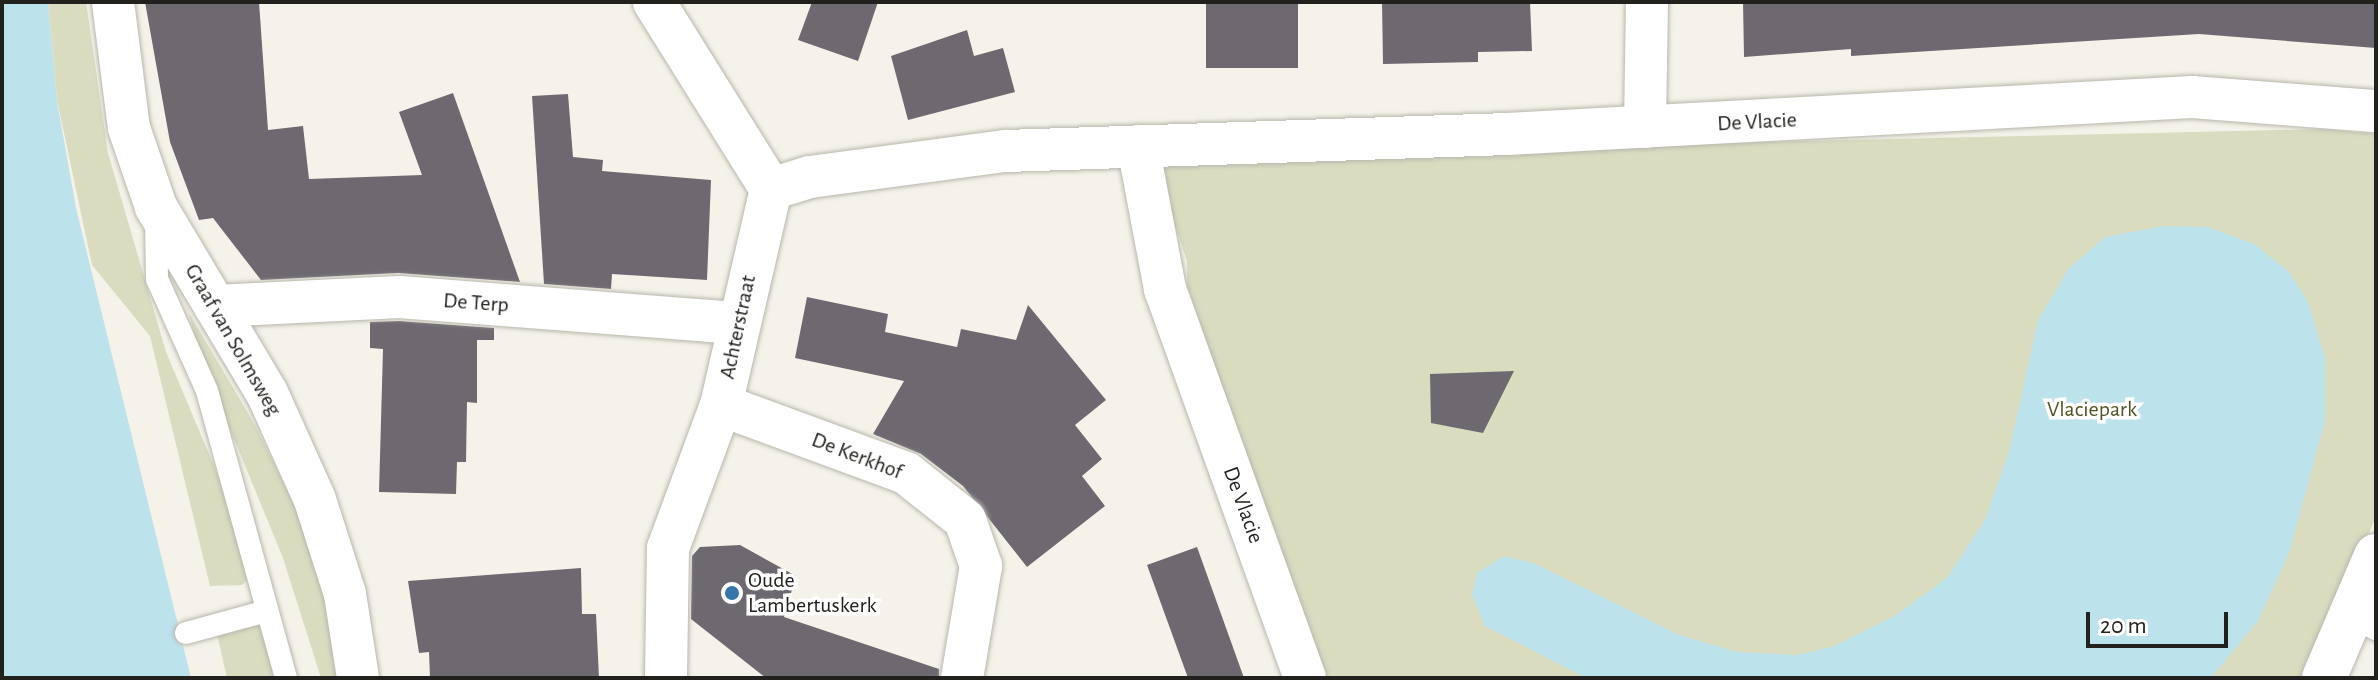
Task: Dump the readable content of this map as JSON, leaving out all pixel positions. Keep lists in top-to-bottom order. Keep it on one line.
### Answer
{"streets":{"street":["De Vlacie","De Terp","Achterstraat","Graaf van Solmsweg","De Kerkhof"]},"crossings":[["De Vlacie","Achterstraat"],["De Terp","Achterstraat"],["De Terp","Graaf van Solmsweg"],["Achterstraat","De Kerkhof"]],"parks":["Vlaciepark"],"places":["Oude Lambertuskerk"],"scale_bar":"20 m"}
